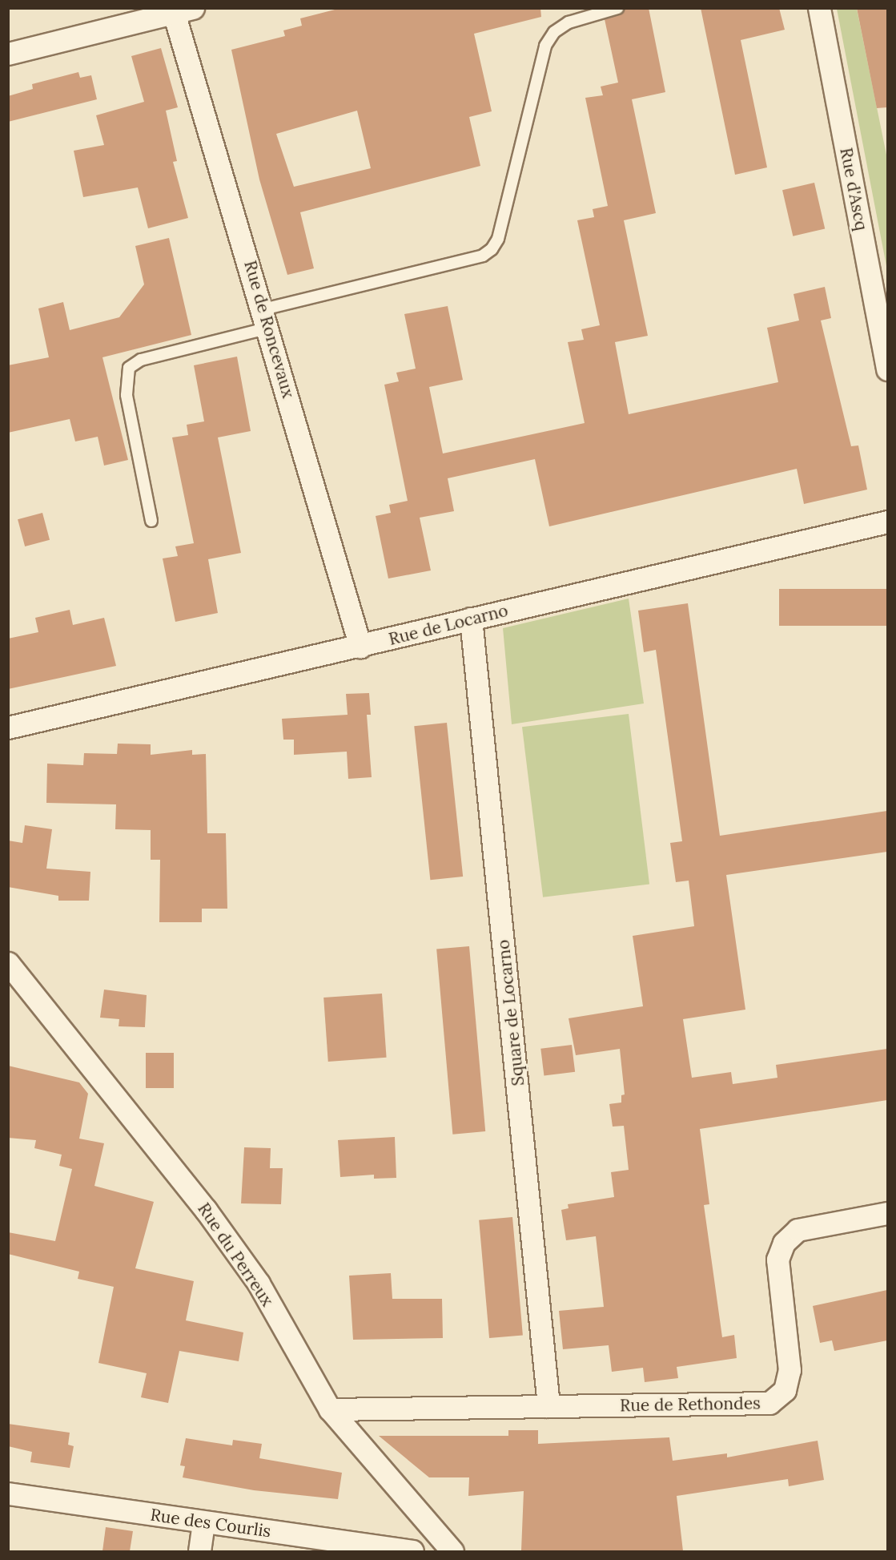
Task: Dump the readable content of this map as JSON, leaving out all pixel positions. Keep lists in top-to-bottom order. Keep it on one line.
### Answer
{"streets":{"street":["Rue d'Ascq","Rue de Roncevaux","Rue de Locarno","Square de Locarno","Rue du Perreux","Rue de Rethondes","Rue des Courlis"]},"crossings":[["Rue de Roncevaux","Rue de Locarno"],["Rue de Locarno","Square de Locarno"],["Square de Locarno","Rue de Rethondes"],["Rue du Perreux","Rue de Rethondes"]]}
